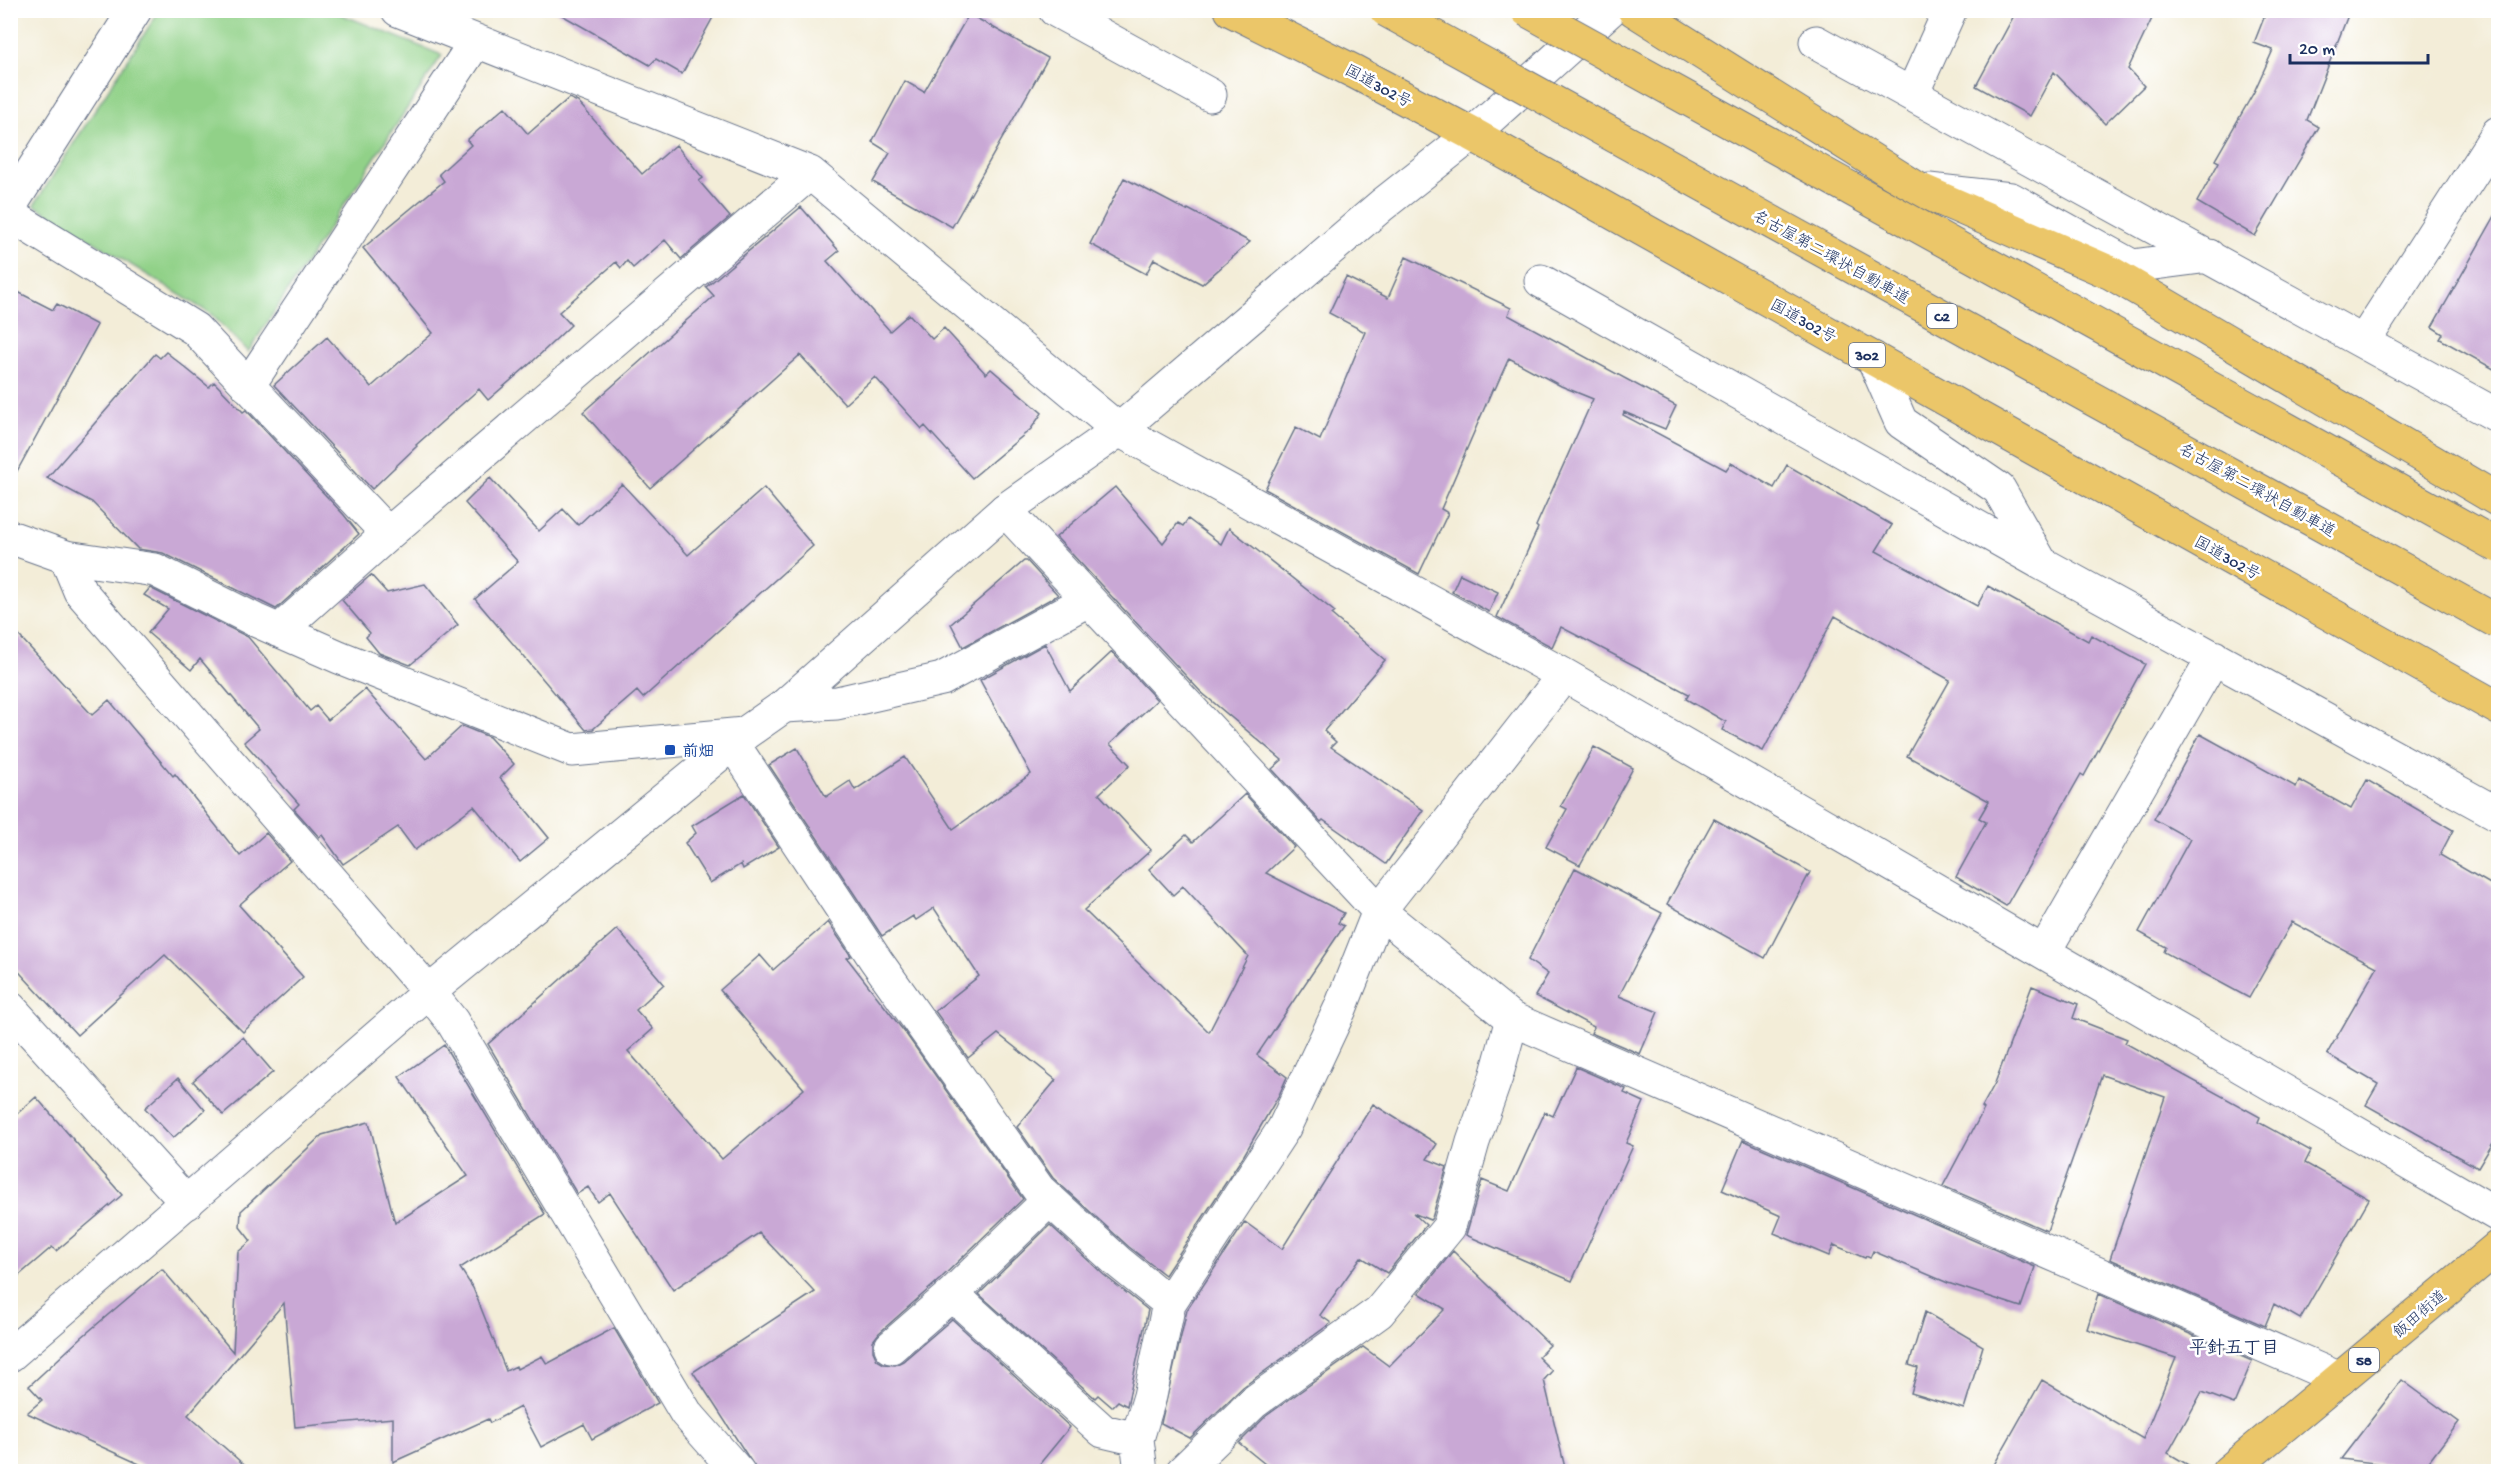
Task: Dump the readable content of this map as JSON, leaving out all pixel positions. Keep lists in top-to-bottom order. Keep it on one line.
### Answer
{"streets":{"main road":["国道302号","名古屋第二環状自動車道","C2","302","飯田街道","58"]},"districts":["平針五丁目"],"places":{"transit":["前畑"]},"scale_bar":"20 m"}
